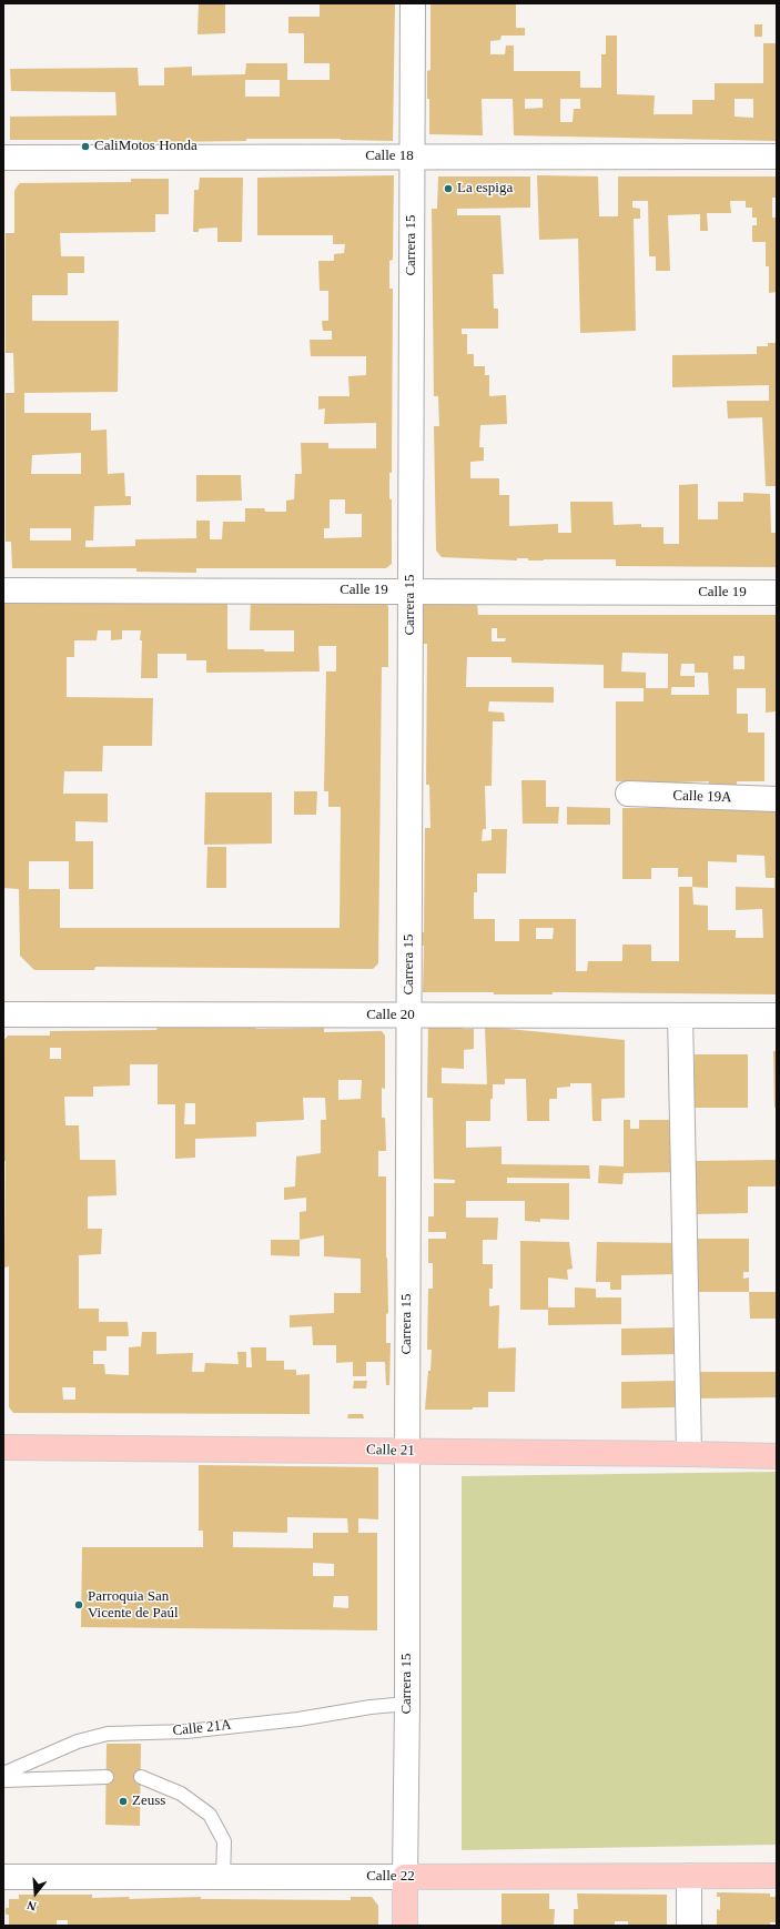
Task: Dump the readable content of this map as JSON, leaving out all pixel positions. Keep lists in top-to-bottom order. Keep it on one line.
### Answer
{"streets":{"main road":["Carrera 15","Calle 21","Calle 22"],"street":["Calle 18","Calle 19","Calle 19A","Calle 20"],"lane":["Calle 21A"]},"crossings":[["Calle 18","Carrera 15"],["Carrera 15","Calle 19"],["Carrera 15","Calle 20"],["Carrera 15","Calle 21"],["Carrera 15","Calle 21A"],["Carrera 15","Calle 22"]],"places":["CaliMotos Honda","La espiga","Parroquia San Vicente de Paúl","Zeuss"],"north":"bottom"}
